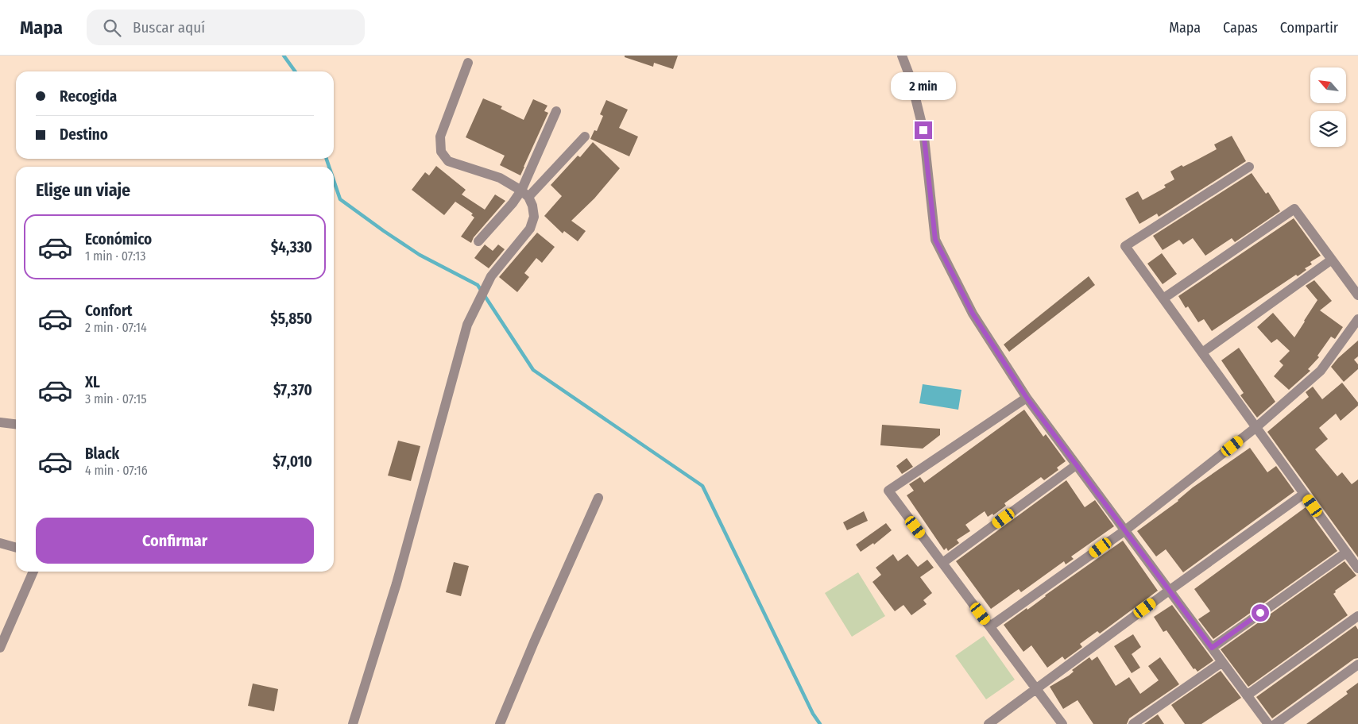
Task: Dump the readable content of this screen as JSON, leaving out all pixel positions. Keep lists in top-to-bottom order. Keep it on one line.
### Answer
{"north":"top left","page":{"header":"Mapa","search":"Buscar aquí","nav":["Mapa","Capas","Compartir"],"banner":["Recogida","Destino"],"bubble":"2 min","heading":"Elige un viaje","list":[{"name":"Económico","note":"1 min · 07:13","value":"$4,330"},{"name":"Confort","note":"2 min · 07:14","value":"$5,850"},{"name":"XL","note":"3 min · 07:15","value":"$7,370"},{"name":"Black","note":"4 min · 07:16","value":"$7,010"}],"buttons":"Confirmar"}}
